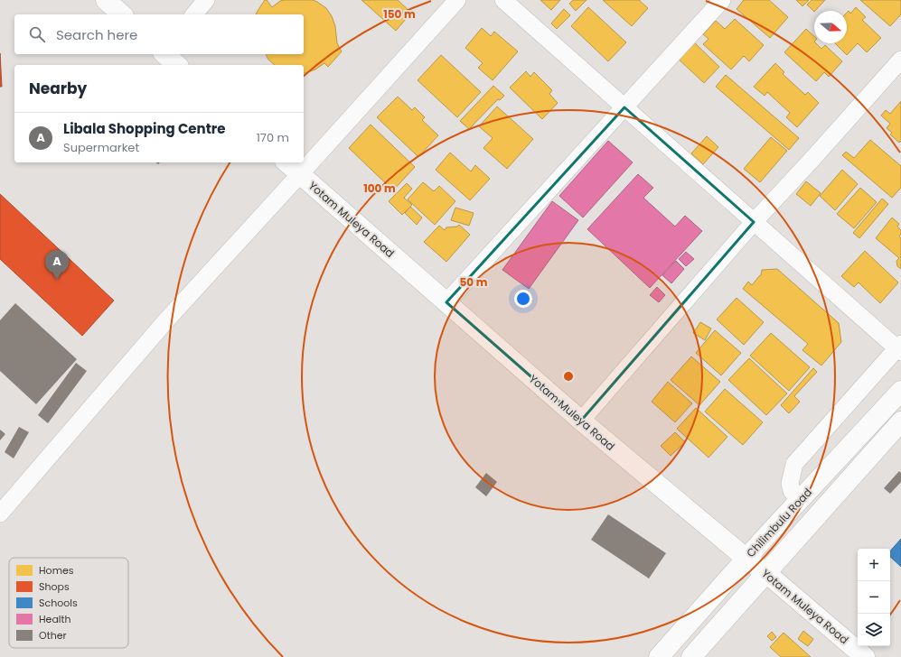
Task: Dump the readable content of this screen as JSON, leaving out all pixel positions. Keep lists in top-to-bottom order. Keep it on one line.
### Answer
{"streets":{"street":["Yotam Muleya Road","Chilimbulu Road"]},"crossings":[["Yotam Muleya Road","Chilimbulu Road"]],"legend":["Homes","Shops","Schools","Health","Other"],"north":"right","page":{"search":"Search here","heading":"Nearby","list":[{"mark":"A","name":"Libala Shopping Centre","note":"Supermarket","value":"170 m"}],"pins":"A","map_buttons":["+","−"]},"rings":["150 m","100 m","50 m"]}
